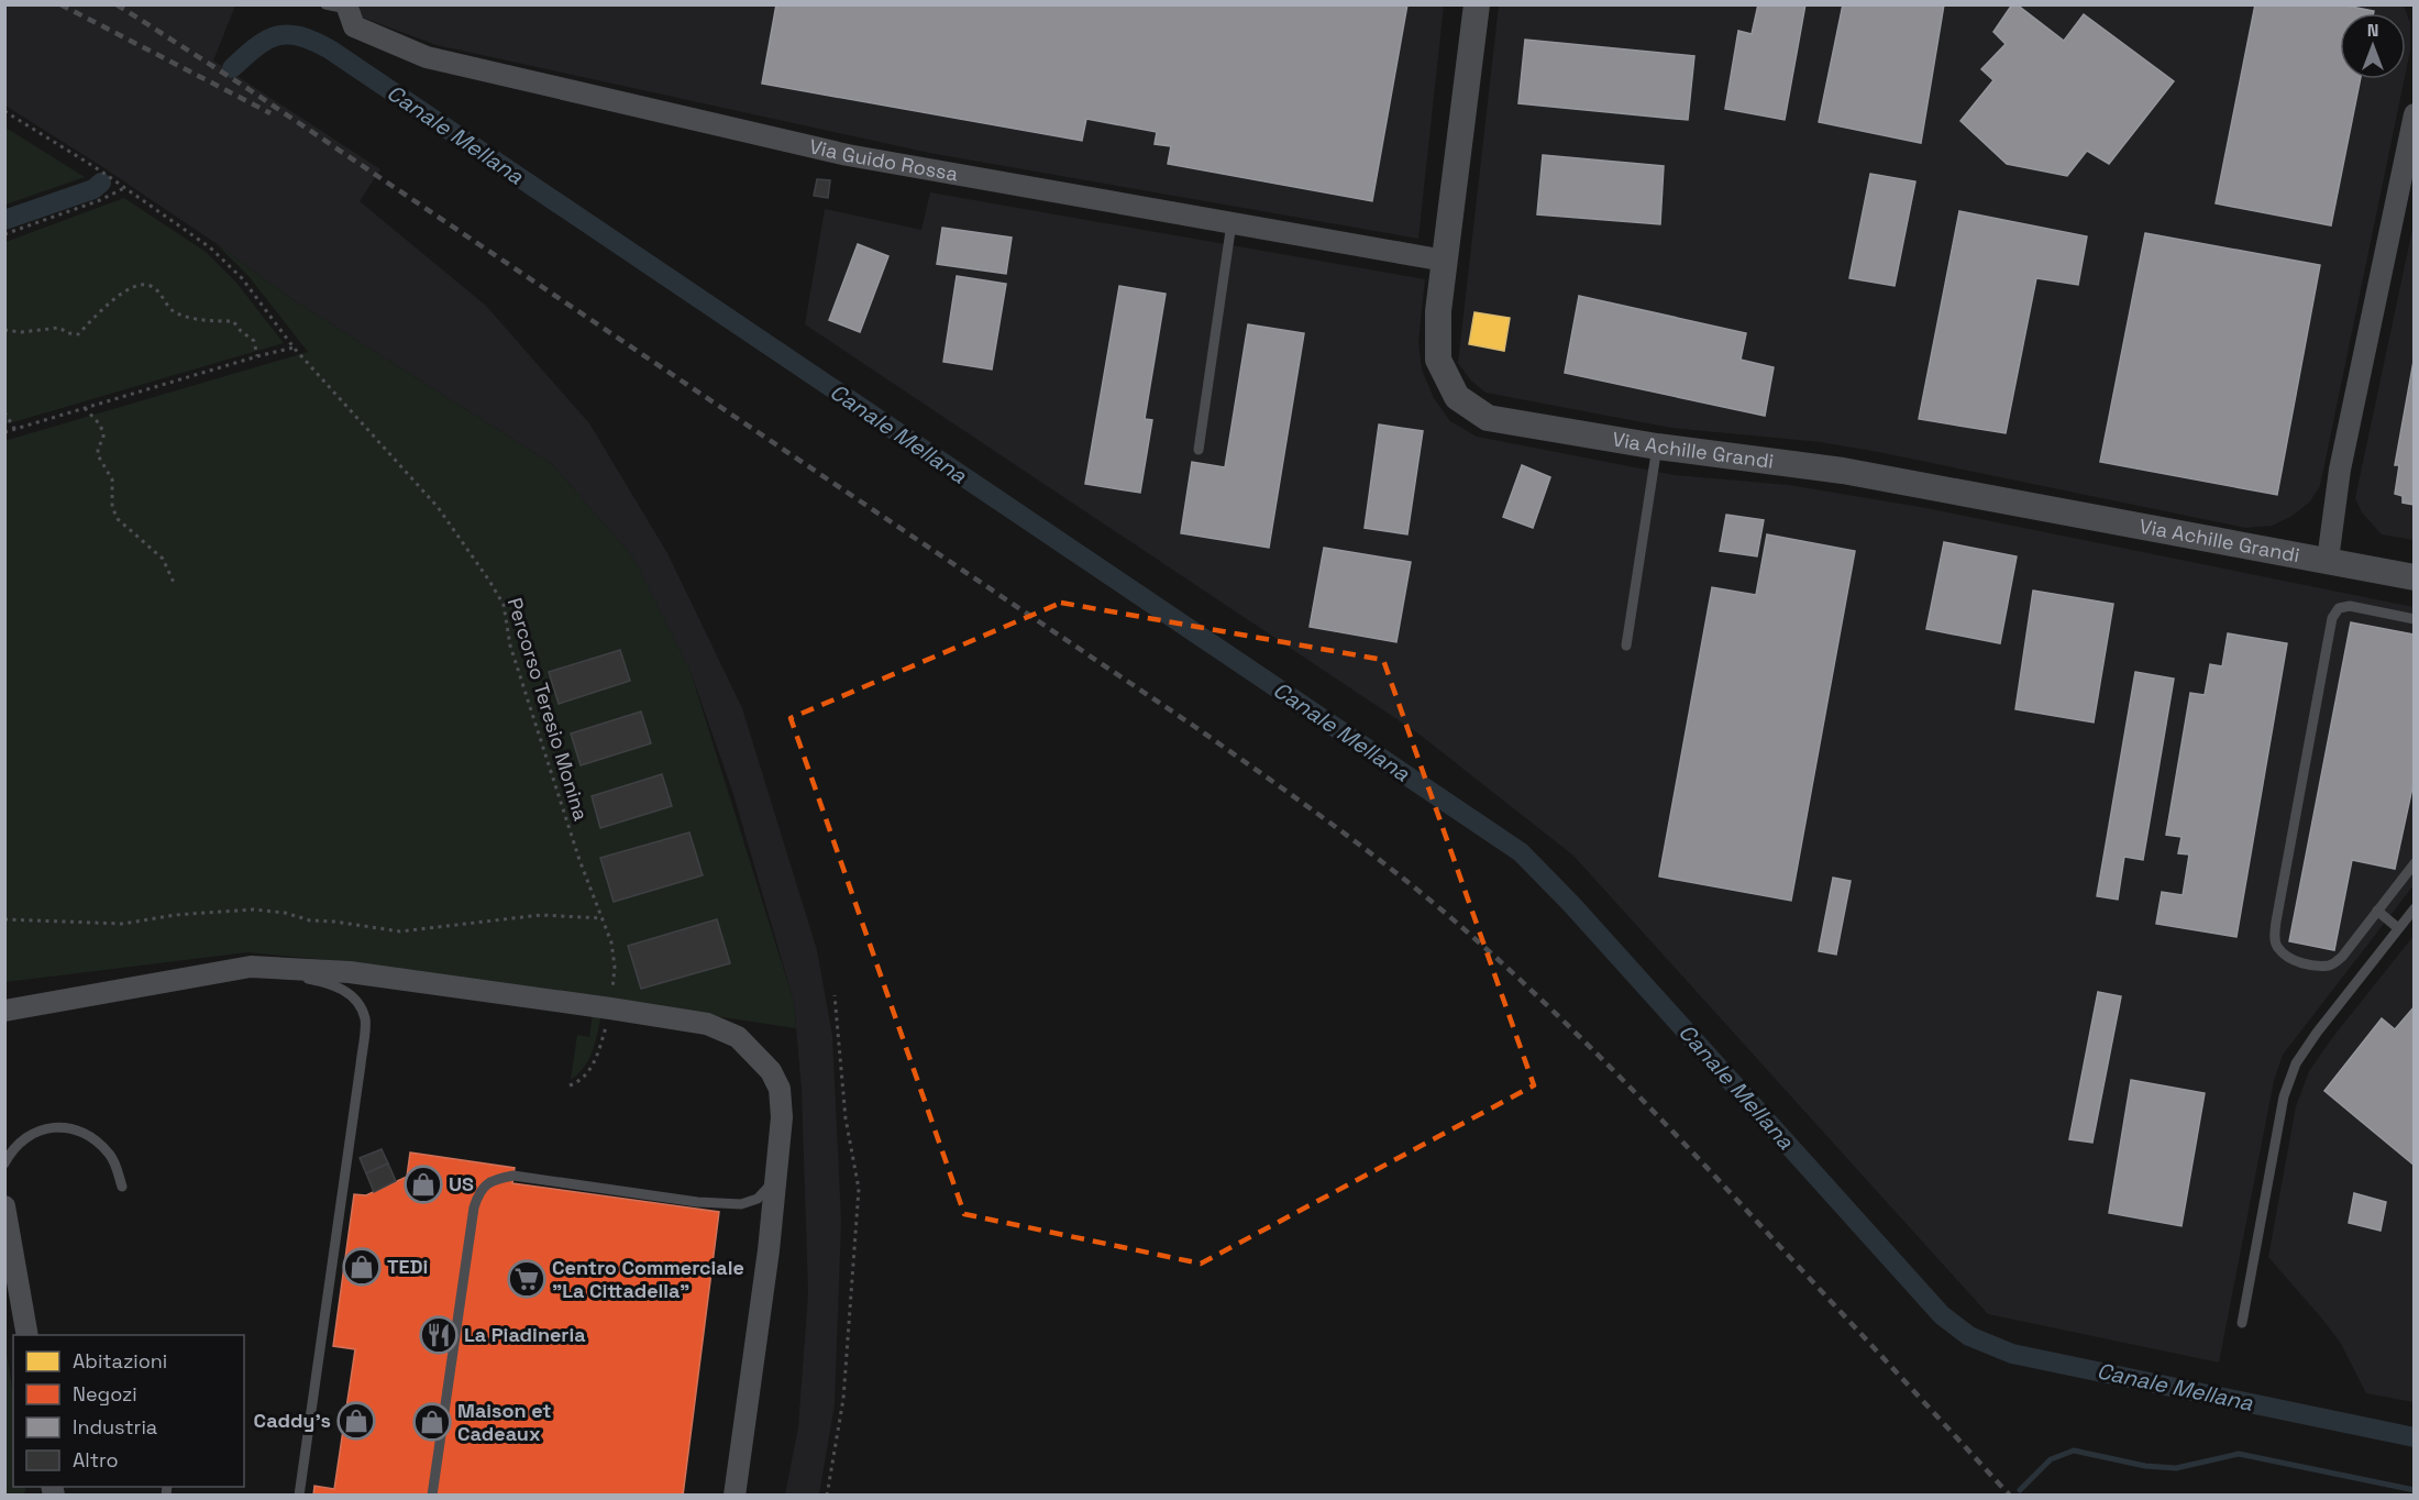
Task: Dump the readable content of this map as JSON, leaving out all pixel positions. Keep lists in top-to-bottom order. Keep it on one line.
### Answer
{"streets":{"street":["Via Guido Rossa","Via Achille Grandi"],"path":["Percorso Teresio Monina"]},"crossings":[["Via Guido Rossa","Via Achille Grandi"]],"water":["Canale Mellana"],"places":{"shop":["US","TEDi","Caddy's","Maison et Cadeaux"],"supermarket":["Centro Commerciale \"La Cittadella\""],"restaurant":["La Piadineria"]},"legend":["Abitazioni","Negozi","Industria","Altro"],"north":"top"}
